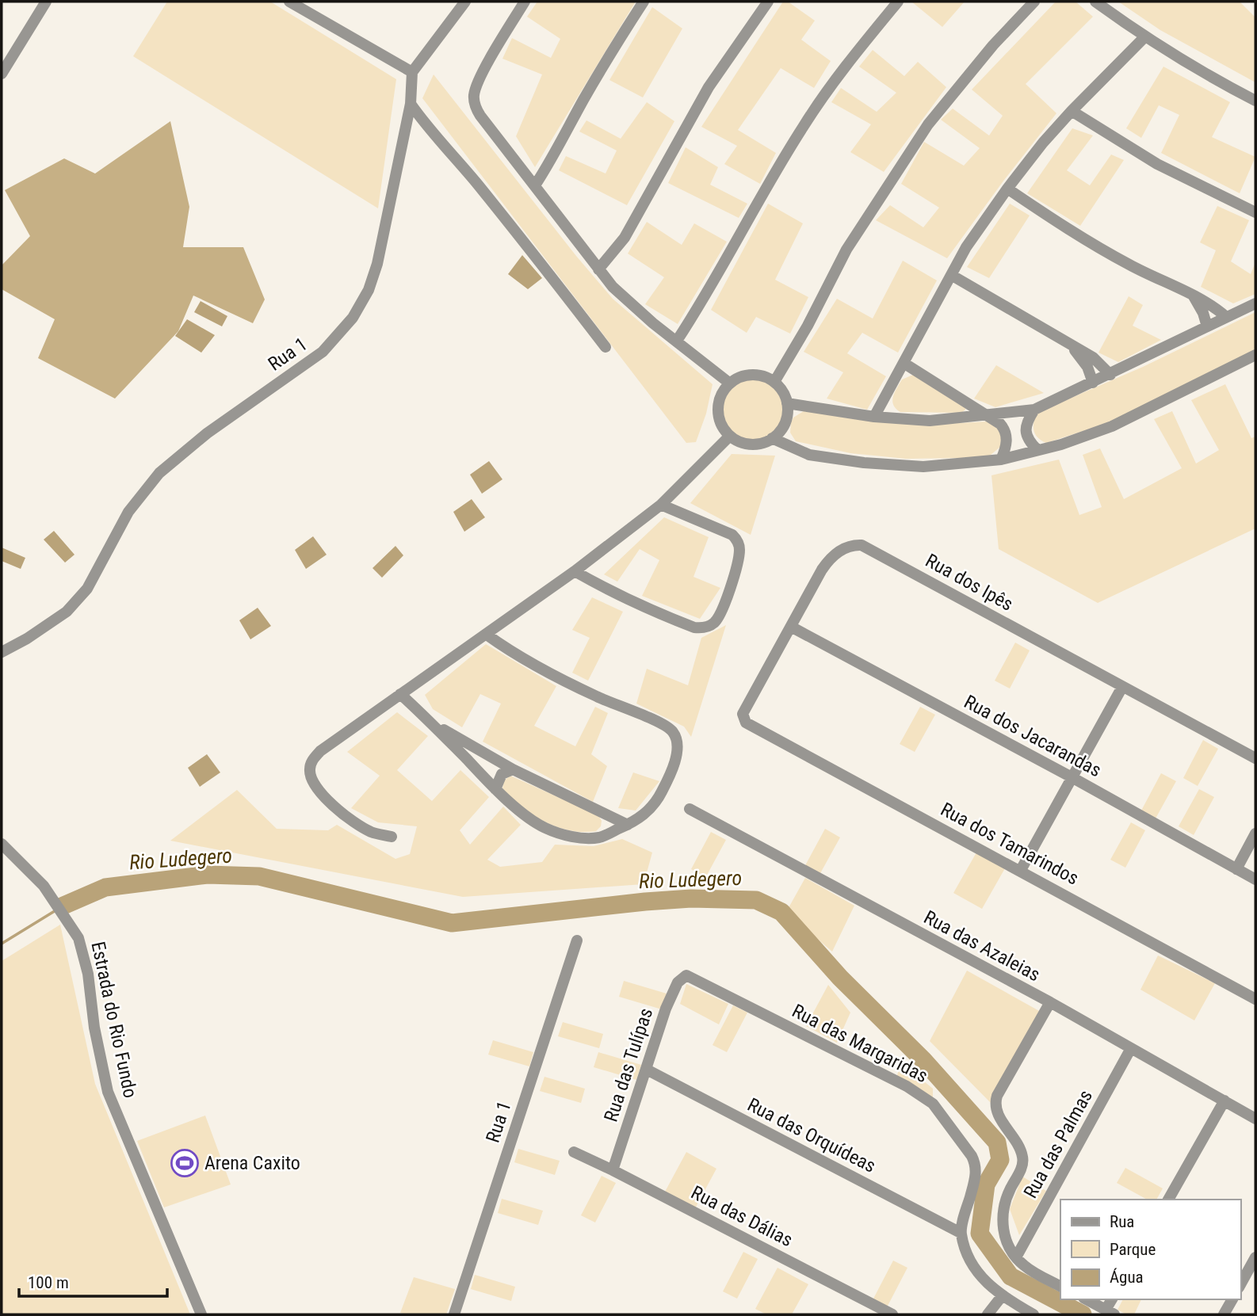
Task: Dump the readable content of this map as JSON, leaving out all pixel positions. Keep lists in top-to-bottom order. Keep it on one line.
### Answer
{"streets":{"street":["Rua 1","Rua dos Ipês","Rua dos Jacarandas","Rua dos Tamarindos","Rua das Azaleias","Estrada do Rio Fundo","Rua das Margaridas","Rua das Tulípas","Rua das Orquídeas","Rua das Palmas","Rua das Dálias"]},"crossings":[["Rua dos Ipês","Rua dos Jacarandas"],["Rua dos Ipês","Rua dos Tamarindos"],["Rua das Azaleias","Rua das Palmas"],["Rua das Margaridas","Rua das Tulípas"],["Rua das Margaridas","Rua das Orquídeas"],["Rua das Tulípas","Rua das Orquídeas"],["Rua das Tulípas","Rua das Dálias"]],"water":["Rio Ludegero"],"places":{"sports":["Arena Caxito"]},"legend":["Rua","Parque","Água"],"scale_bar":"100 m"}
